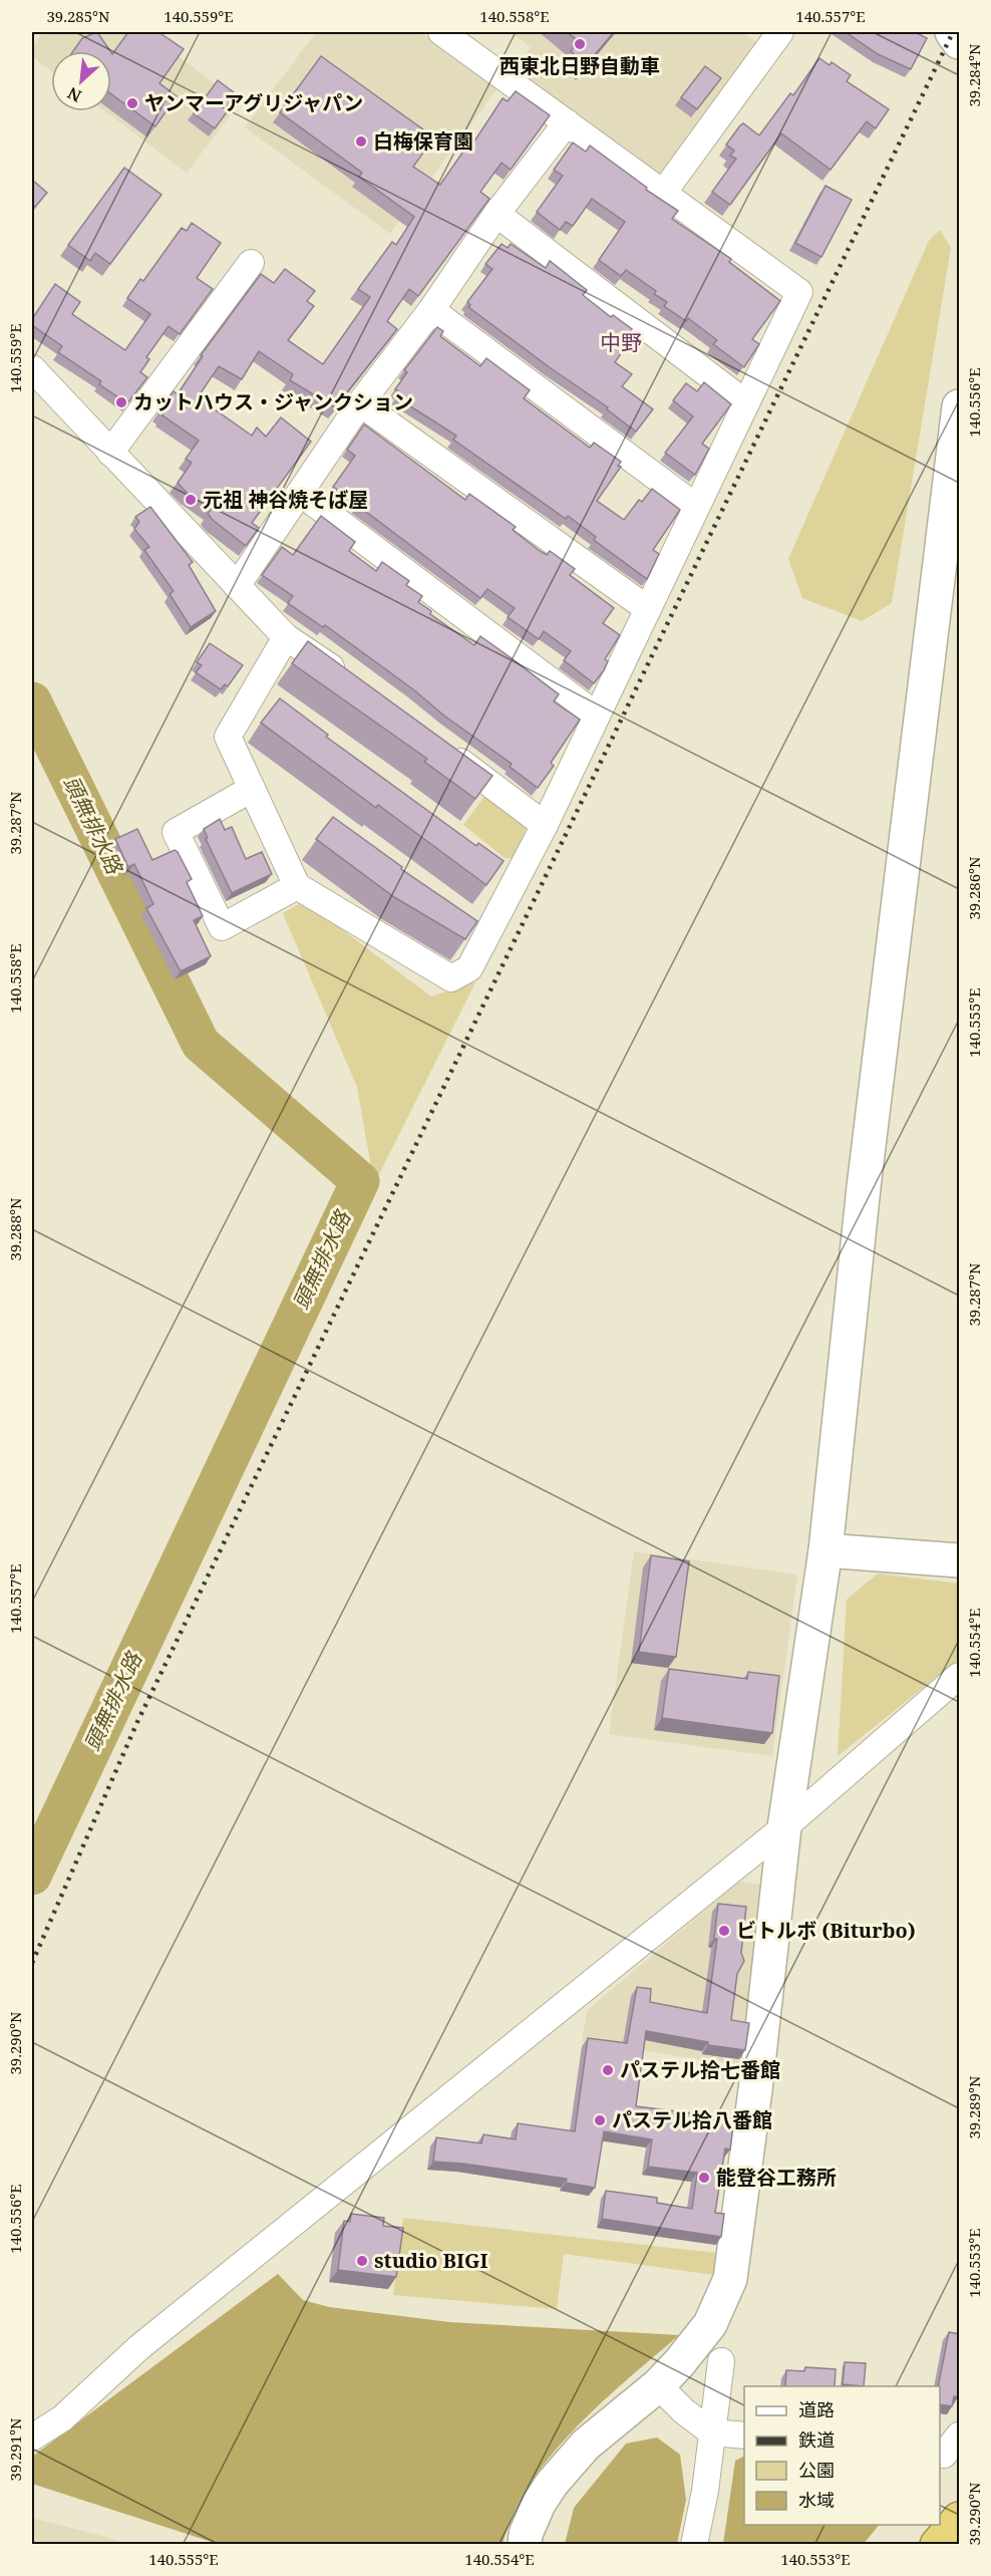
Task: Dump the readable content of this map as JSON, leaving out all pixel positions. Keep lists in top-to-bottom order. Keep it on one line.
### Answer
{"districts":["中野"],"water":["頭無排水路"],"places":["西東北日野自動車","ヤンマーアグリジャパン","白梅保育園","カットハウス・ジャンクション","元祖 神谷焼そば屋","ビトルボ (Biturbo)","パステル拾七番館","パステル拾八番館","能登谷工務所","studio BIGI"],"legend":["道路","鉄道","公園","水域"],"north":"bottom left","coordinates":["39.285°N","140.559°E","140.558°E","140.557°E","39.284°N","140.556°E","39.287°N","39.286°N","140.555°E","39.288°N","140.554°E","39.290°N","39.289°N","140.553°E","39.291°N"]}
